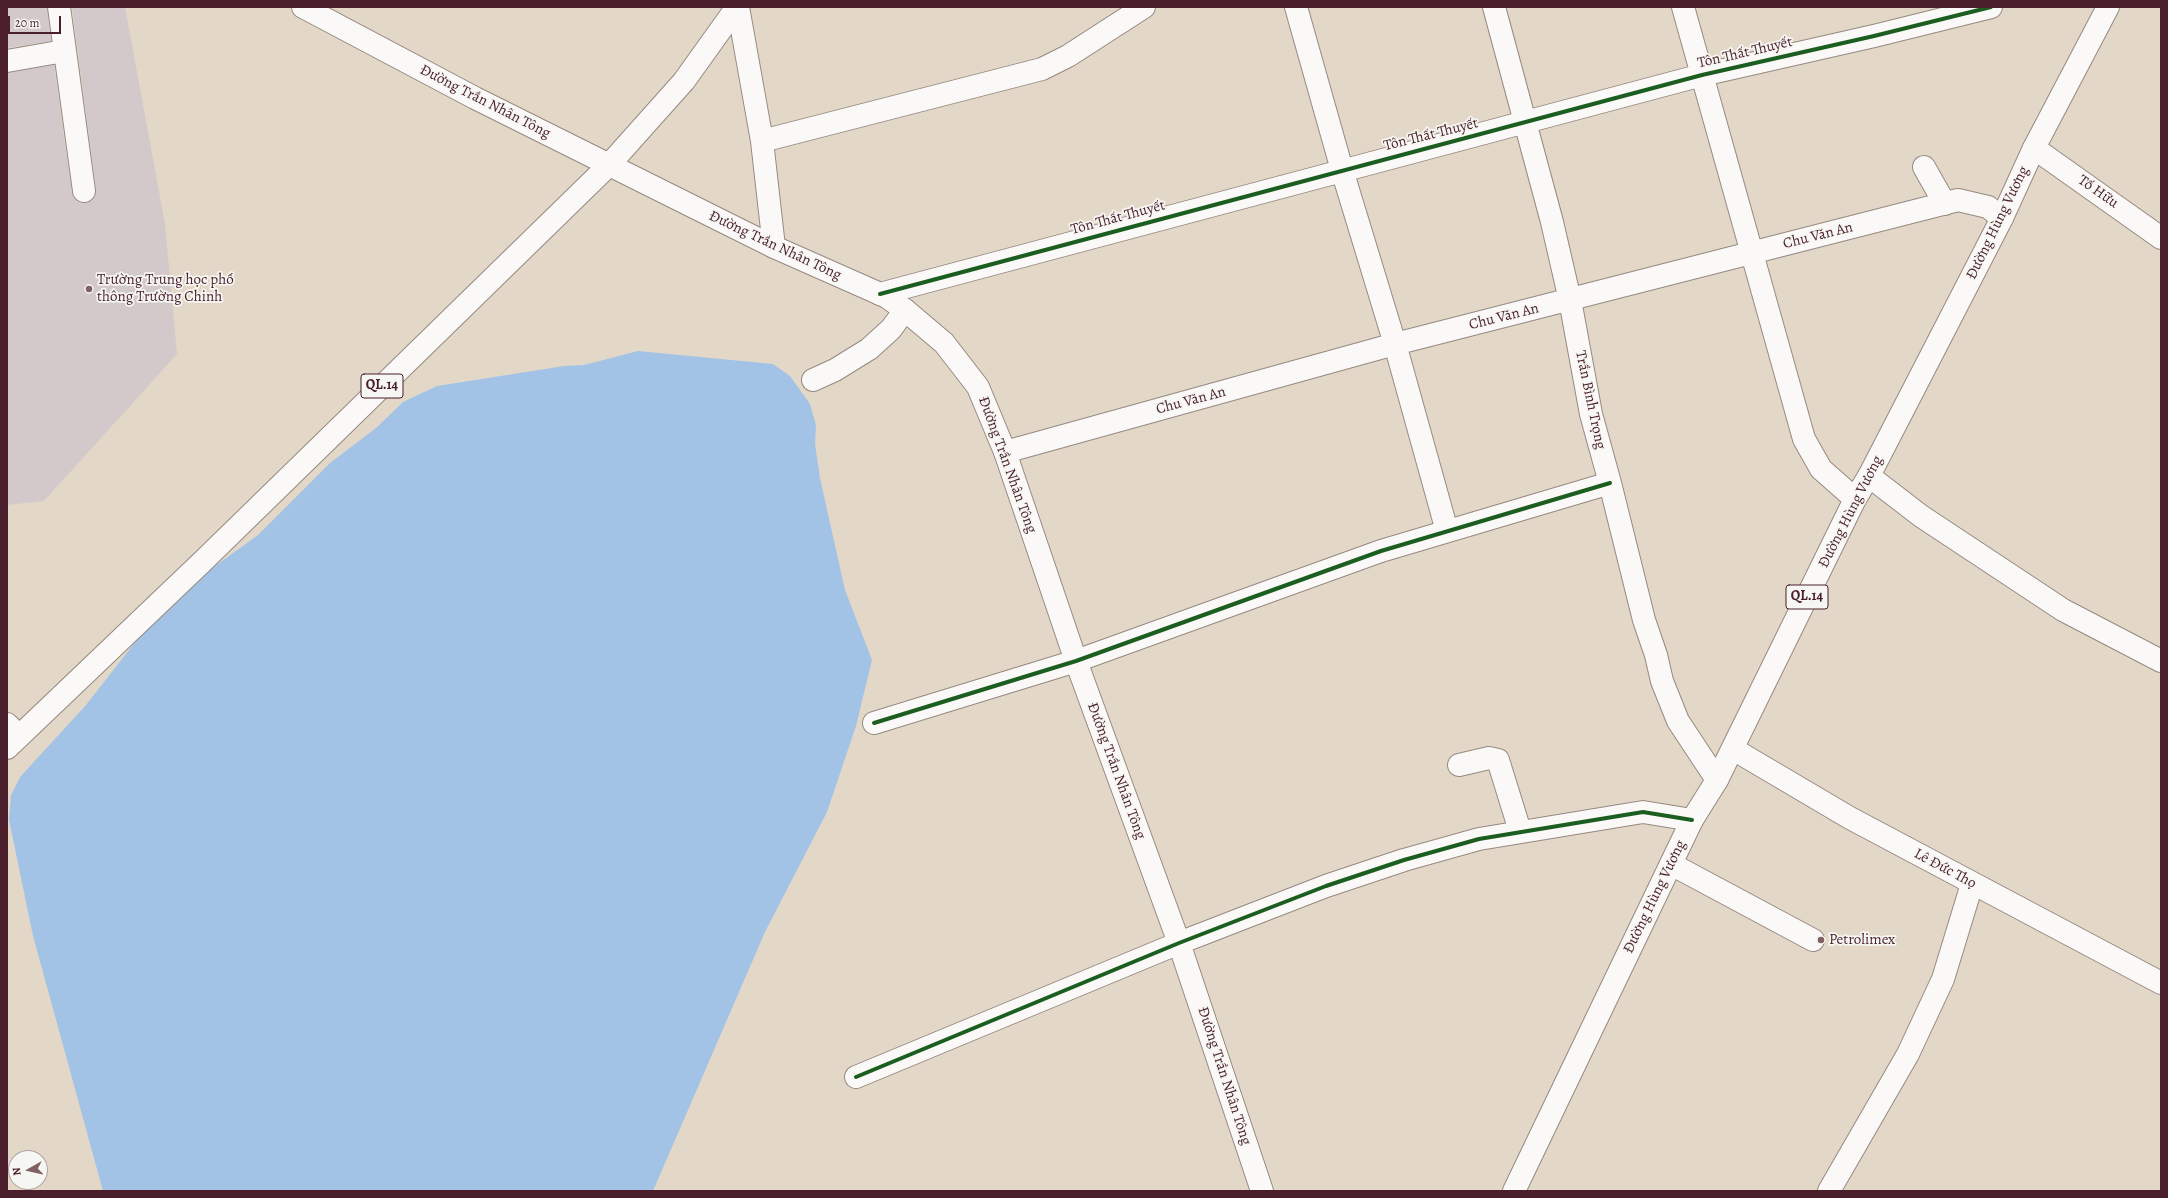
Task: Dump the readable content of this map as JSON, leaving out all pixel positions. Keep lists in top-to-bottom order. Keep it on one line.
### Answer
{"streets":{"main road":["Tôn Thất Thuyết","Đường Trần Nhân Tông","Tố Hữu","Đường Hùng Vương","Chu Văn An","QL.14","Trần Bình Trọng","Lê Đức Thọ"]},"crossings":[["Tôn Thất Thuyết","Đường Trần Nhân Tông"],["Tôn Thất Thuyết","Trần Bình Trọng"],["Đường Trần Nhân Tông","Chu Văn An"],["Đường Trần Nhân Tông","QL.14"],["Tố Hữu","Đường Hùng Vương"],["Đường Hùng Vương","Chu Văn An"],["Đường Hùng Vương","Trần Bình Trọng"],["Đường Hùng Vương","Lê Đức Thọ"],["Chu Văn An","Trần Bình Trọng"]],"places":["Trường Trung học phổ thông Trường Chinh","Petrolimex"],"scale_bar":"20 m","north":"left"}
